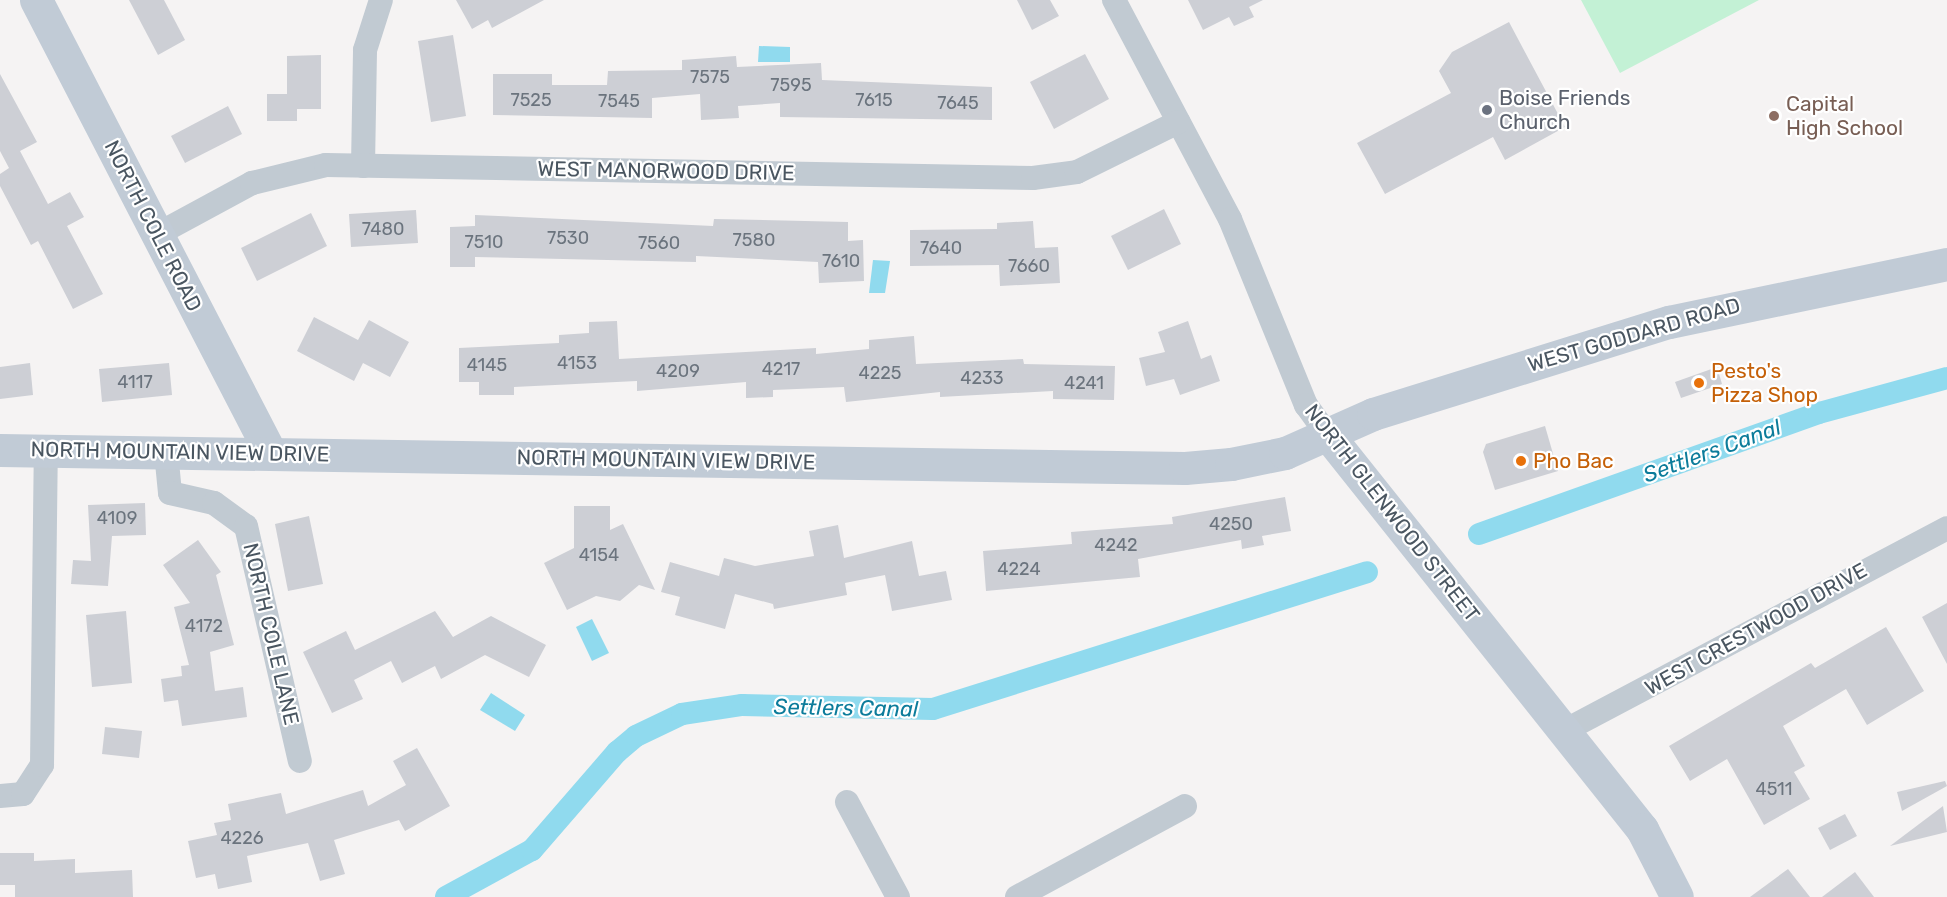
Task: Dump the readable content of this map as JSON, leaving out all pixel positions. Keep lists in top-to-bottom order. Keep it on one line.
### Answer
{"streets":{"main road":["NORTH COLE ROAD","WEST GODDARD ROAD","NORTH MOUNTAIN VIEW DRIVE","NORTH GLENWOOD STREET"],"street":["WEST MANORWOOD DRIVE","WEST CRESTWOOD DRIVE","NORTH COLE LANE"]},"crossings":[["WEST MANORWOOD DRIVE","NORTH COLE ROAD"],["WEST MANORWOOD DRIVE","NORTH GLENWOOD STREET"],["NORTH COLE ROAD","NORTH MOUNTAIN VIEW DRIVE"],["WEST GODDARD ROAD","NORTH MOUNTAIN VIEW DRIVE"],["WEST GODDARD ROAD","NORTH GLENWOOD STREET"],["NORTH MOUNTAIN VIEW DRIVE","NORTH GLENWOOD STREET"],["NORTH MOUNTAIN VIEW DRIVE","NORTH COLE LANE"],["NORTH GLENWOOD STREET","WEST CRESTWOOD DRIVE"]],"water":["Settlers Canal"],"places":["Boise Friends Church","Capital High School","Pesto's Pizza Shop","Pho Bac"],"house_numbers":["7575","7595","7525","7615","7545","7645","7480","7530","7580","7510","7560","7640","7610","7660","4153","4145","4217","4209","4225","4233","4117","4241","4109","4250","4242","4154","4224","4172","4511","4226"]}
